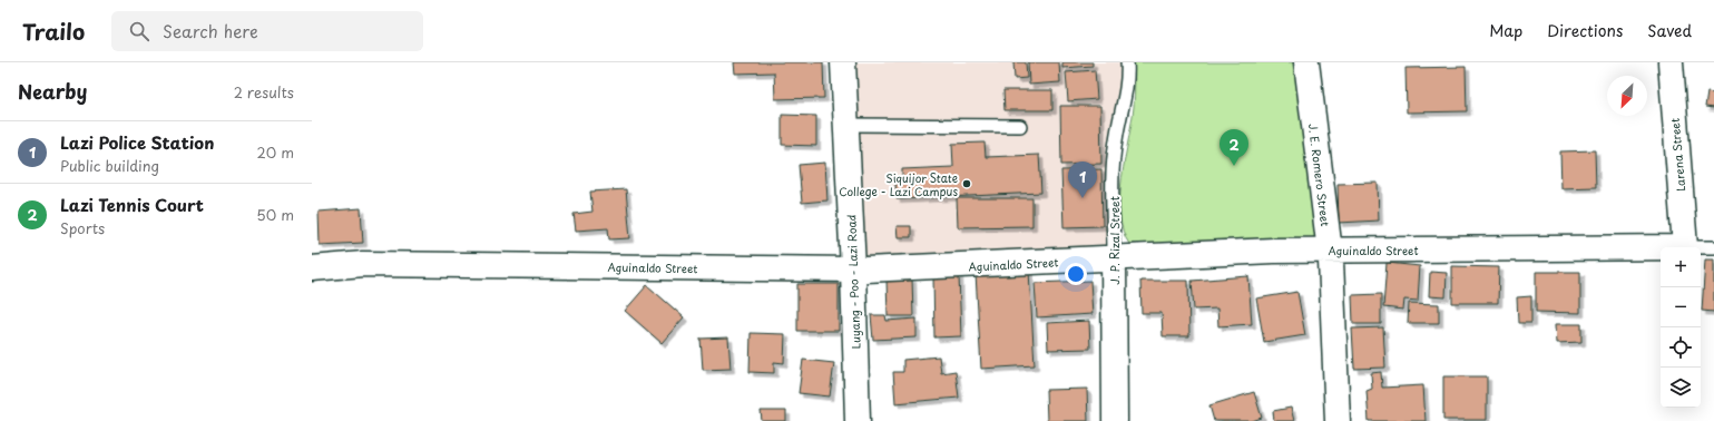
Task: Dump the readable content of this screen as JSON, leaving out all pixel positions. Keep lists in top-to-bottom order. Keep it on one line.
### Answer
{"streets":{"street":["Larena Street","J. E. Romero Street","J. P. Rizal Street","Aguinaldo Street","Luyang - Poo - Lazi Road"]},"crossings":[["J. E. Romero Street","Aguinaldo Street"],["J. P. Rizal Street","Aguinaldo Street"],["Aguinaldo Street","Luyang - Poo - Lazi Road"]],"places":["Siquijor State College - Lazi Campus"],"north":"bottom left","page":{"header":"Trailo","search":"Search here","nav":["Map","Directions","Saved"],"heading":["Nearby","2 results"],"list":[{"mark":"1","name":"Lazi Police Station","note":"Public building","value":"20 m"},{"mark":"2","name":"Lazi Tennis Court","note":"Sports","value":"50 m"}],"pins":["2","1"],"map_buttons":["+","−"]}}
